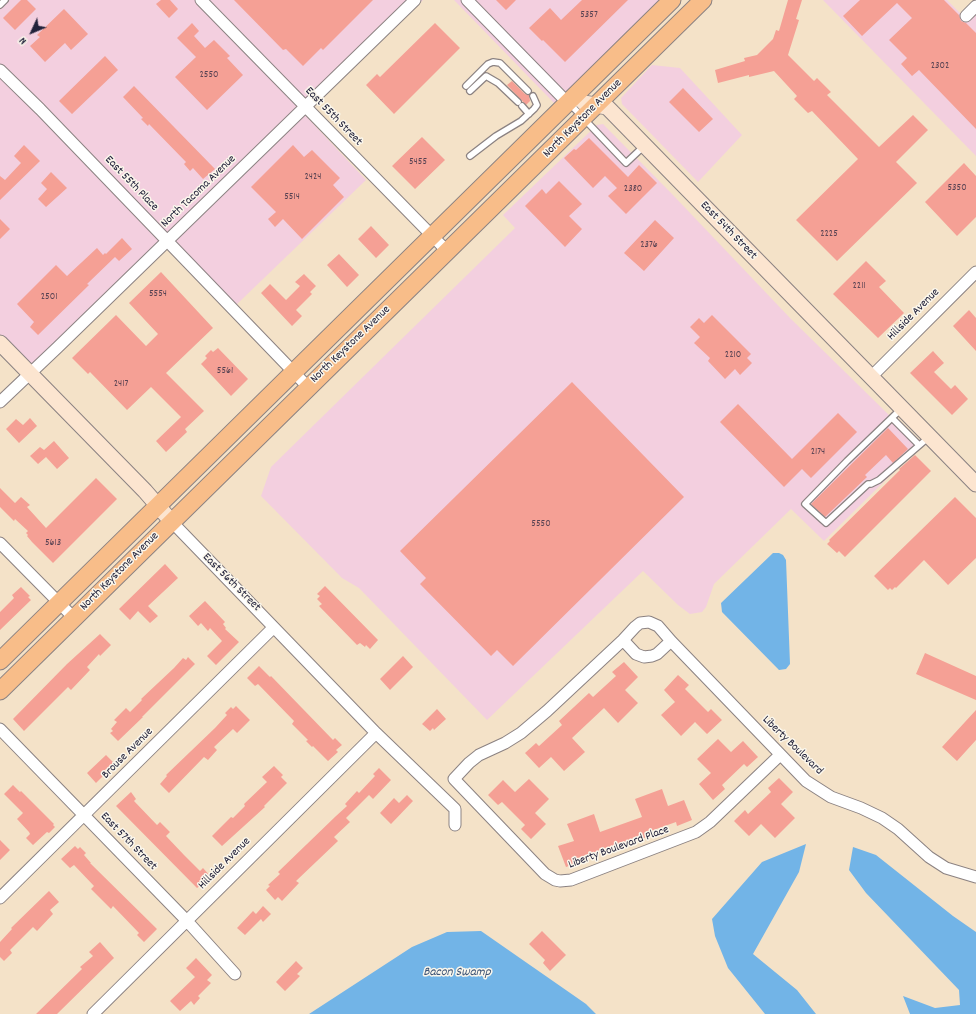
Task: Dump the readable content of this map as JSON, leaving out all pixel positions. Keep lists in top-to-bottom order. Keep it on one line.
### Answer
{"streets":{"main road":["North Keystone Avenue"],"street":["East 55th Street","East 55th Place","North Tacoma Avenue","East 54th Street","Hillside Avenue","East 56th Street","Liberty Boulevard","Brouse Avenue","East 57th Street","Liberty Boulevard Place"]},"crossings":[["East 55th Street","North Keystone Avenue"],["East 55th Street","North Tacoma Avenue"],["North Keystone Avenue","East 55th Place"],["North Keystone Avenue","East 54th Street"],["North Keystone Avenue","East 56th Street"],["East 55th Place","North Tacoma Avenue"],["North Tacoma Avenue","East 56th Street"],["East 54th Street","Hillside Avenue"],["Hillside Avenue","East 56th Street"],["Hillside Avenue","East 57th Street"],["East 56th Street","Brouse Avenue"],["Liberty Boulevard","Liberty Boulevard Place"],["Brouse Avenue","East 57th Street"]],"water":["Bacon Swamp"],"house_numbers":["5357","2302","2550","5455","2424","5350","2380","5514","2225","2376","2211","5554","2501","2210","5561","2417","2174","5550","5613"],"north":"bottom left"}
